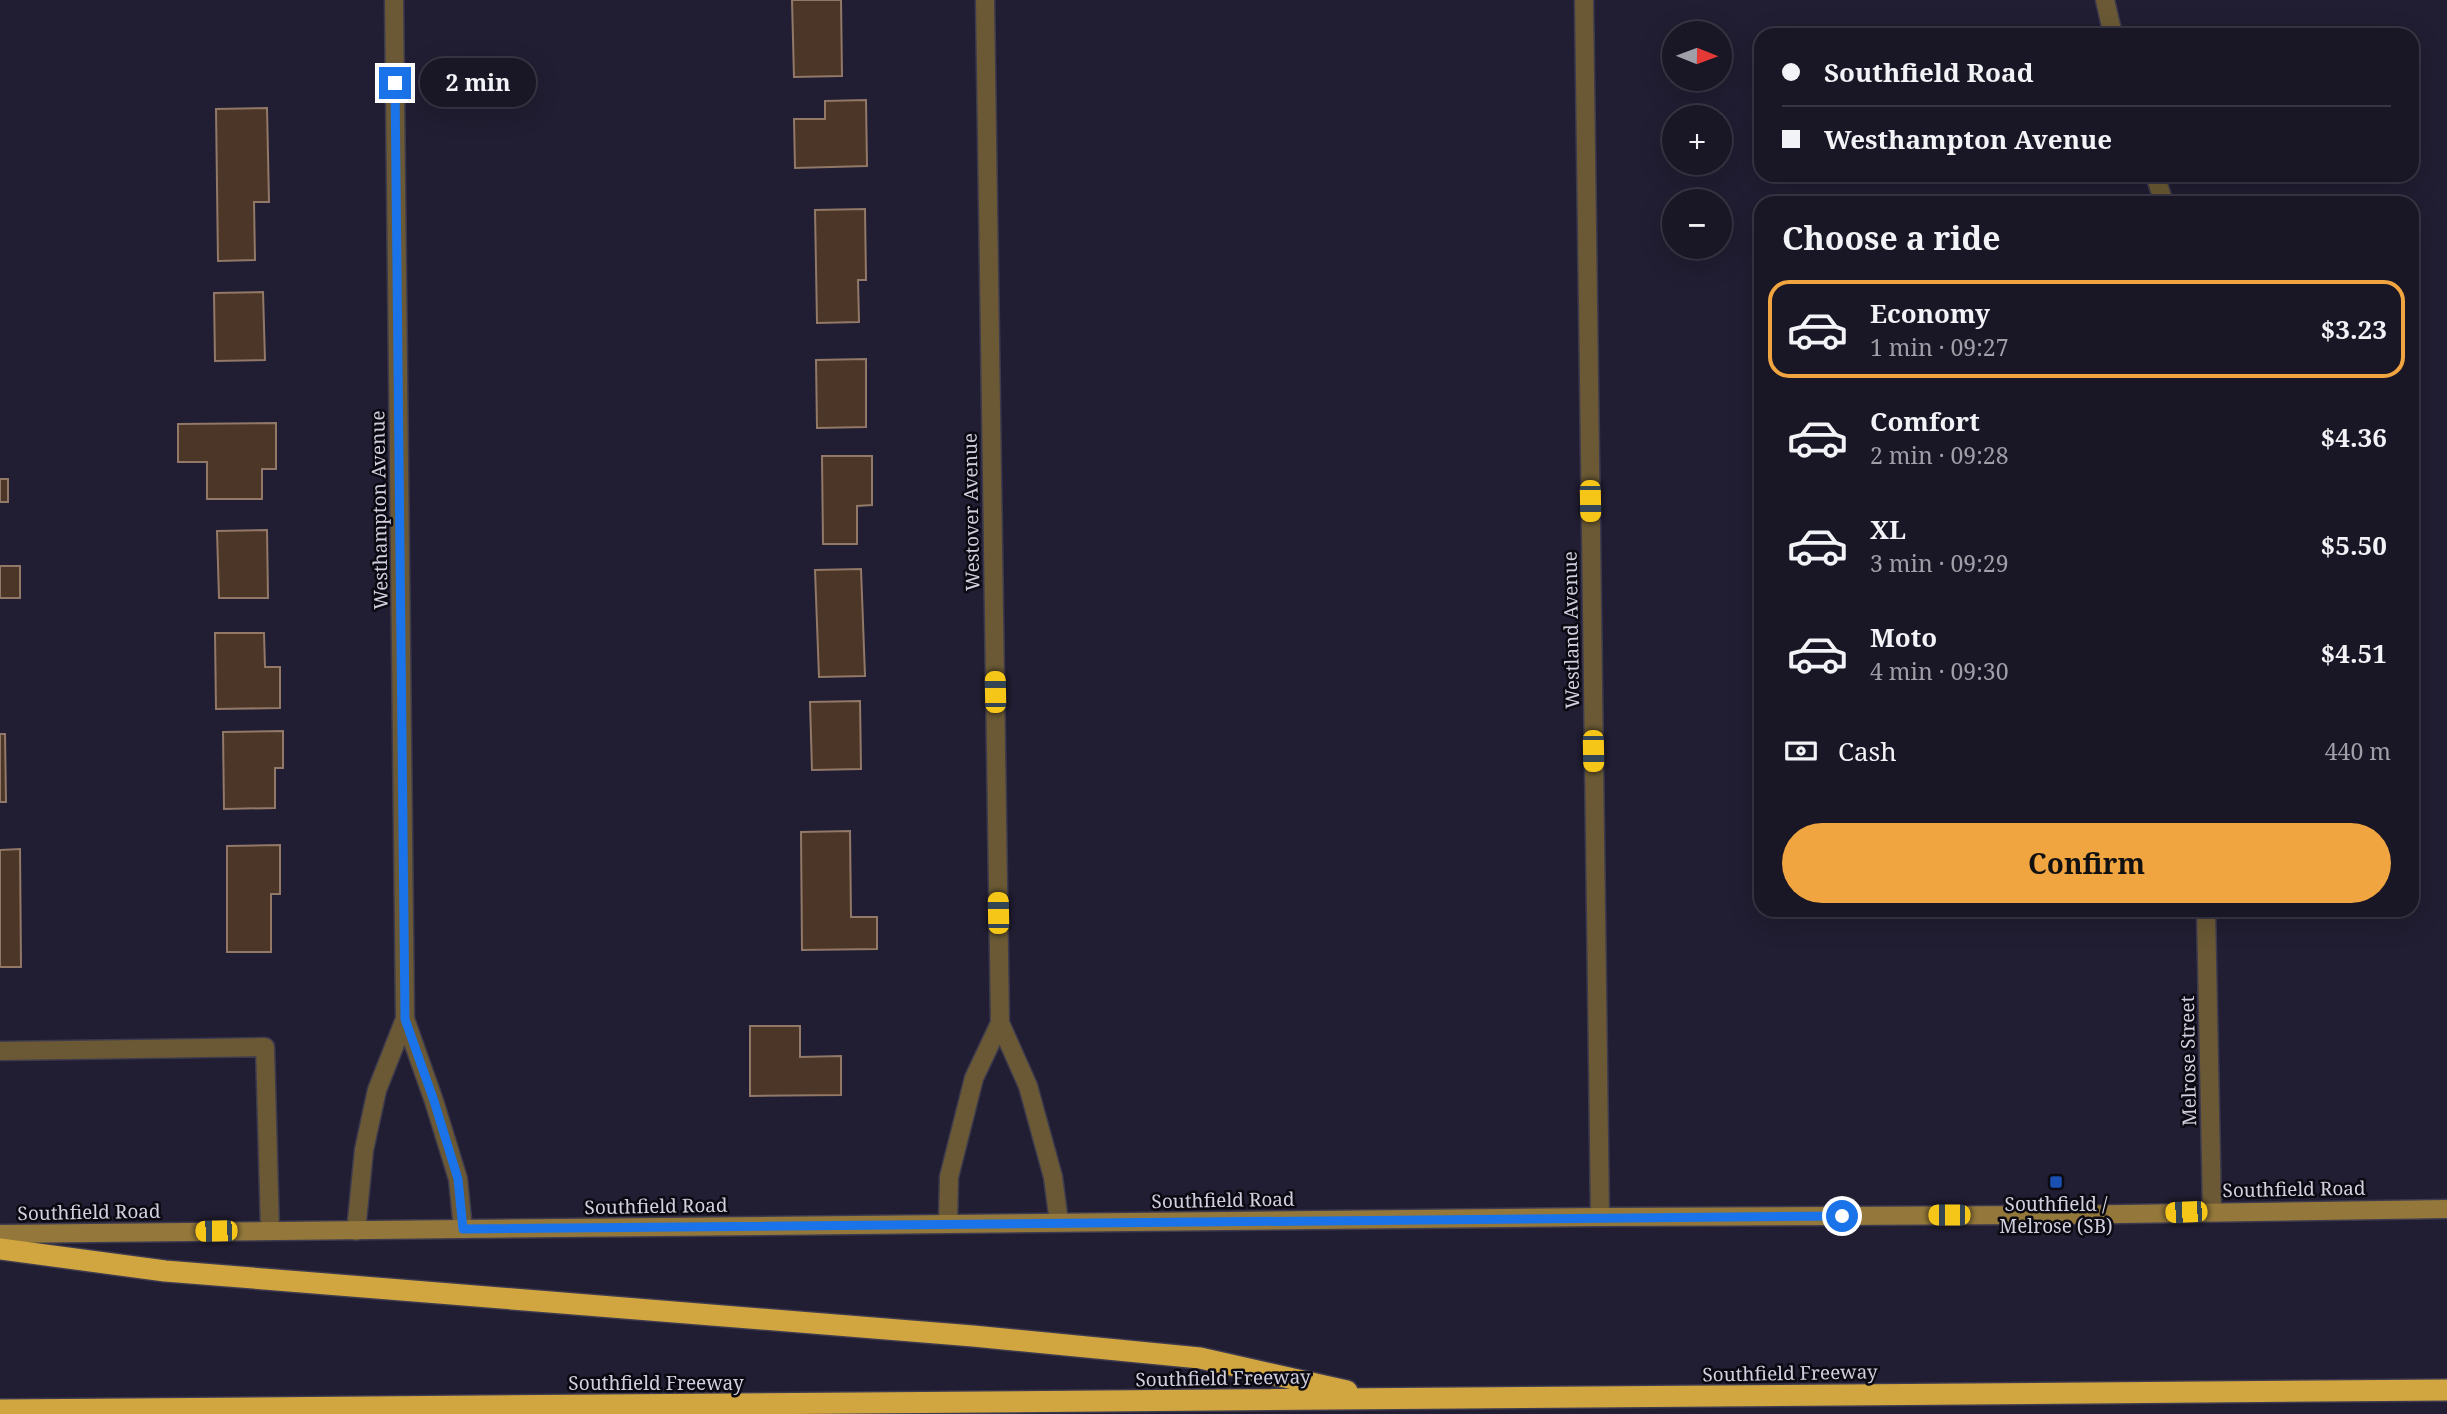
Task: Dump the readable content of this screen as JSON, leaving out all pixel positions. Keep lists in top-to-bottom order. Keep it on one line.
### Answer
{"streets":{"highway":["Southfield Freeway"],"main road":["Southfield Road"],"street":["Westhampton Avenue","Westover Avenue","Westland Avenue","Melrose Street"]},"crossings":[["Westhampton Avenue","Southfield Road"],["Westover Avenue","Southfield Road"],["Westland Avenue","Southfield Road"],["Melrose Street","Southfield Road"]],"places":{"transit":["Southfield / Melrose (SB)"]},"north":"right","page":{"map_buttons":["+","−"],"banner":["Southfield Road","Westhampton Avenue"],"bubble":"2 min","heading":"Choose a ride","list":[{"name":"Economy","note":"1 min · 09:27","value":"$3.23"},{"name":"Comfort","note":"2 min · 09:28","value":"$4.36"},{"name":"XL","note":"3 min · 09:29","value":"$5.50"},{"name":"Moto","note":"4 min · 09:30","value":"$4.51"}],"pay":["Cash","440 m"],"buttons":"Confirm"}}
